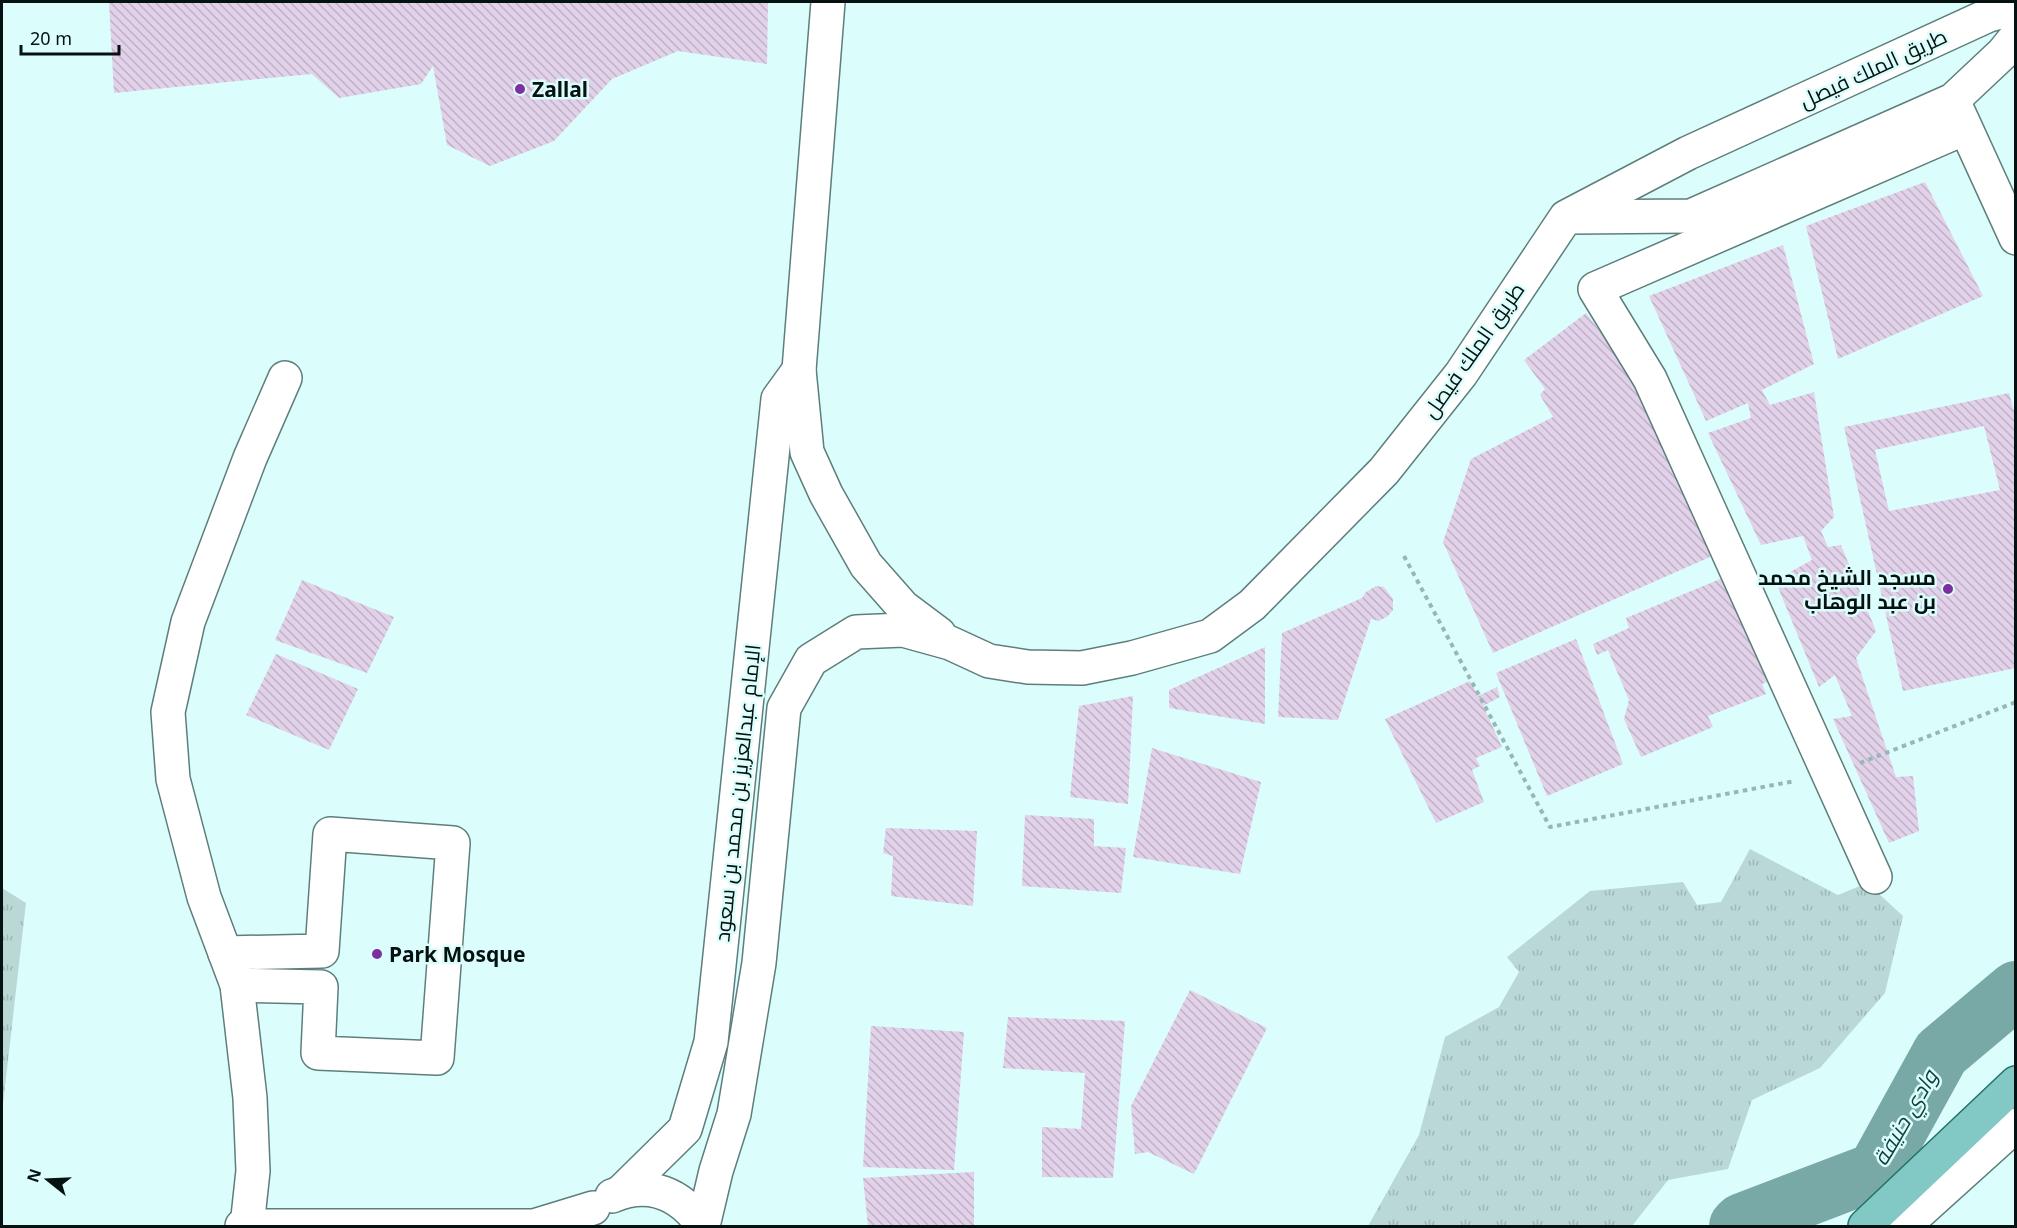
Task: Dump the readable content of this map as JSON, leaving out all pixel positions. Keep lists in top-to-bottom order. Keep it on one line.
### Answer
{"streets":{"street":["طريق الملك فيصل","الإمام عبدالعزيز بن محمد بن سعود"]},"crossings":[["طريق الملك فيصل","الإمام عبدالعزيز بن محمد بن سعود"]],"water":["وادي حنيفة"],"places":["Zallal","مسجد الشيخ محمد بن عبد الوهاب","Park Mosque"],"scale_bar":"20 m","north":"left"}
